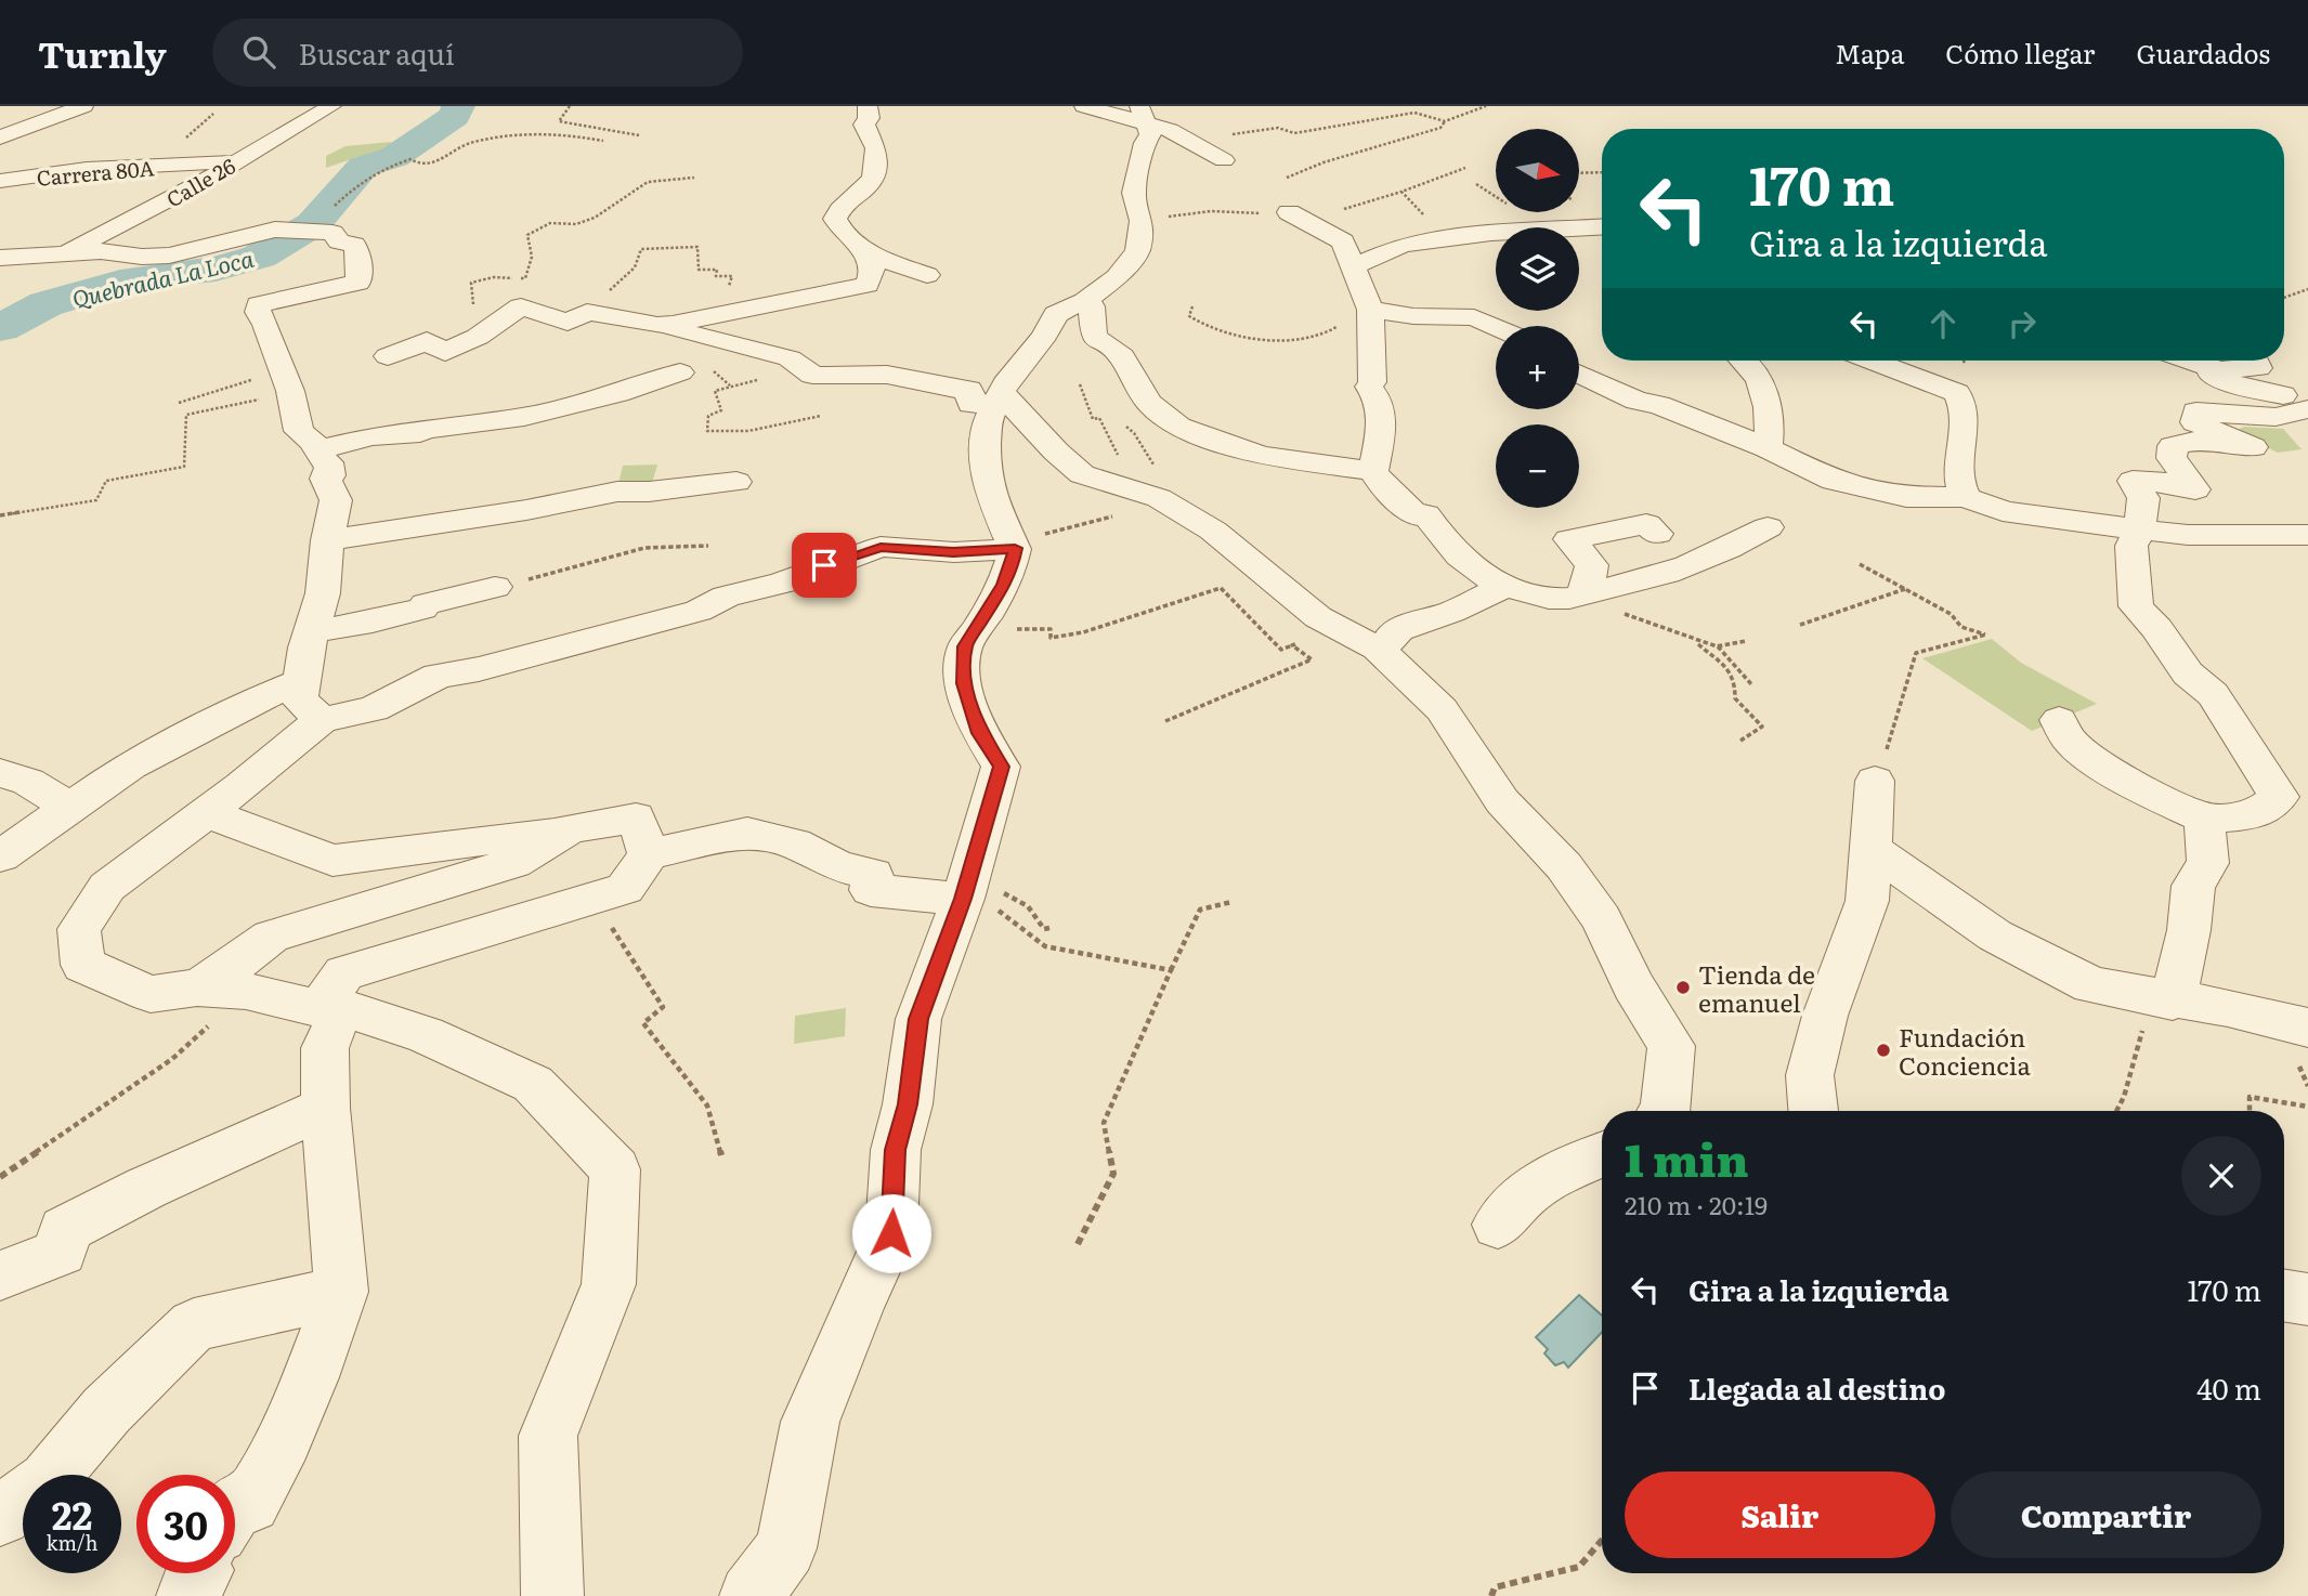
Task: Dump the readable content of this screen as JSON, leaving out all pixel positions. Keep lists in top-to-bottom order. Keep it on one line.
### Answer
{"streets":{"street":["Carrera 80A","Calle 26"]},"crossings":[["Carrera 80A","Calle 26"]],"water":["Quebrada La Loca"],"places":["Tienda de emanuel","Fundación Conciencia"],"north":"right","page":{"header":"Turnly","search":"Buscar aquí","nav":["Mapa","Cómo llegar","Guardados"],"map_buttons":["+","−"],"turn":["170 m","Gira a la izquierda"],"heading":["1 min","210 m · 20:19"],"list":[{"name":"Gira a la izquierda","value":"170 m"},{"name":"Llegada al destino","value":"40 m"}],"buttons":["Salir","Compartir"],"speed":"22 km/h","limit":"30"}}
